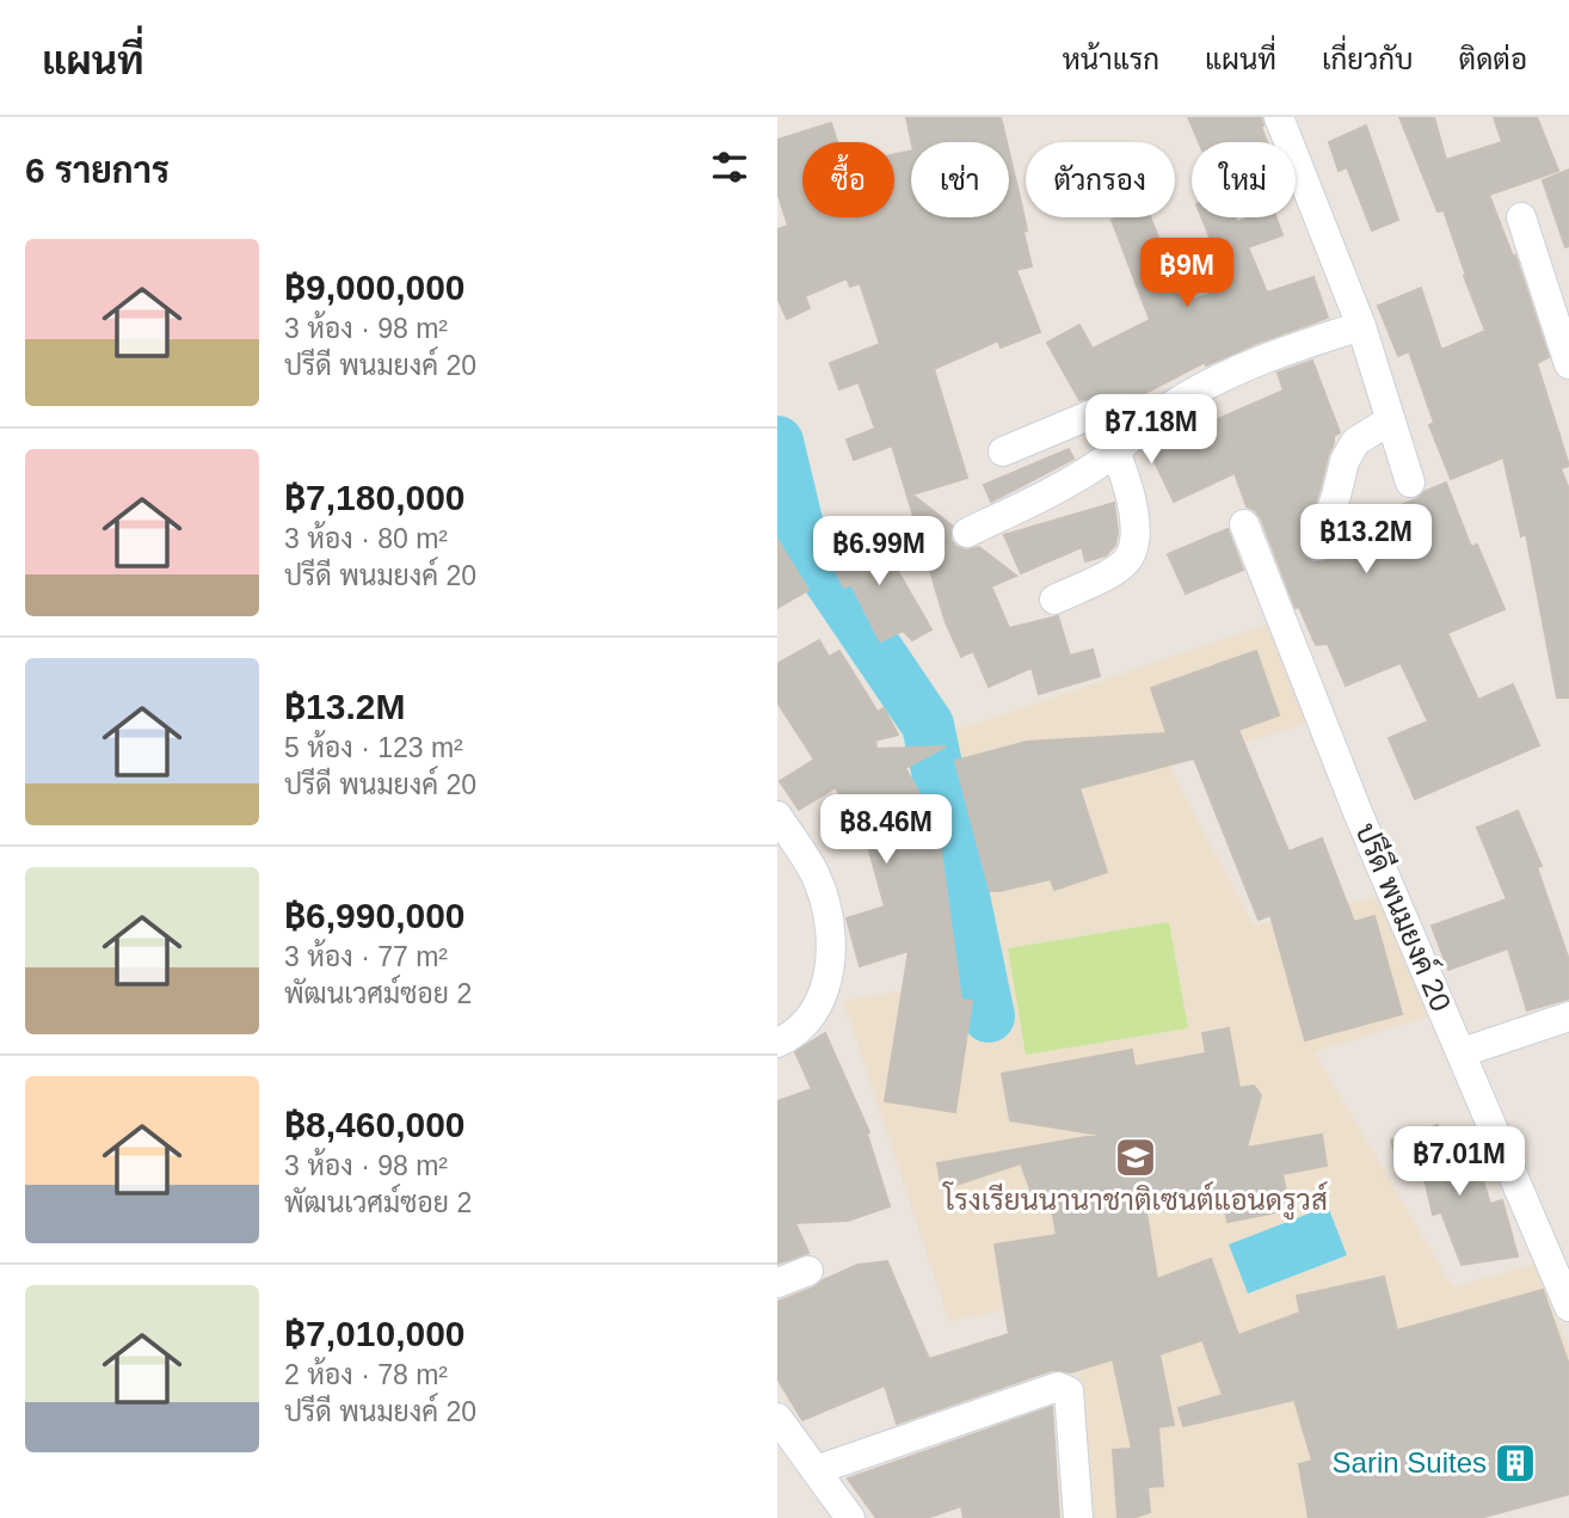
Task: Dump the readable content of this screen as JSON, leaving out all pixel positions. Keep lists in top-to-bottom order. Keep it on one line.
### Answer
{"streets":{"street":["ปรีดี พนมยงค์ 20"]},"places":{"school or university":["โรงเรียนนานาชาติเซนต์แอนดรูวส์"],"building":["Sarin Suites"]},"page":{"header":"แผนที่","nav":["หน้าแรก","แผนที่","เกี่ยวกับ","ติดต่อ"],"heading":"6 รายการ","chip":["ซื้อ","เช่า","ตัวกรอง","ใหม่"],"list":[{"name":"฿9,000,000","note":"3 ห้อง · 98 m² · ปรีดี พนมยงค์ 20"},{"name":"฿7,180,000","note":"3 ห้อง · 80 m² · ปรีดี พนมยงค์ 20"},{"name":"฿13.2M","note":"5 ห้อง · 123 m² · ปรีดี พนมยงค์ 20"},{"name":"฿6,990,000","note":"3 ห้อง · 77 m² · พัฒนเวศม์ซอย 2"},{"name":"฿8,460,000","note":"3 ห้อง · 98 m² · พัฒนเวศม์ซอย 2"},{"name":"฿7,010,000","note":"2 ห้อง · 78 m² · ปรีดี พนมยงค์ 20"}],"price":["฿9M","฿7.18M","฿13.2M","฿6.99M","฿8.46M","฿7.01M"]}}
